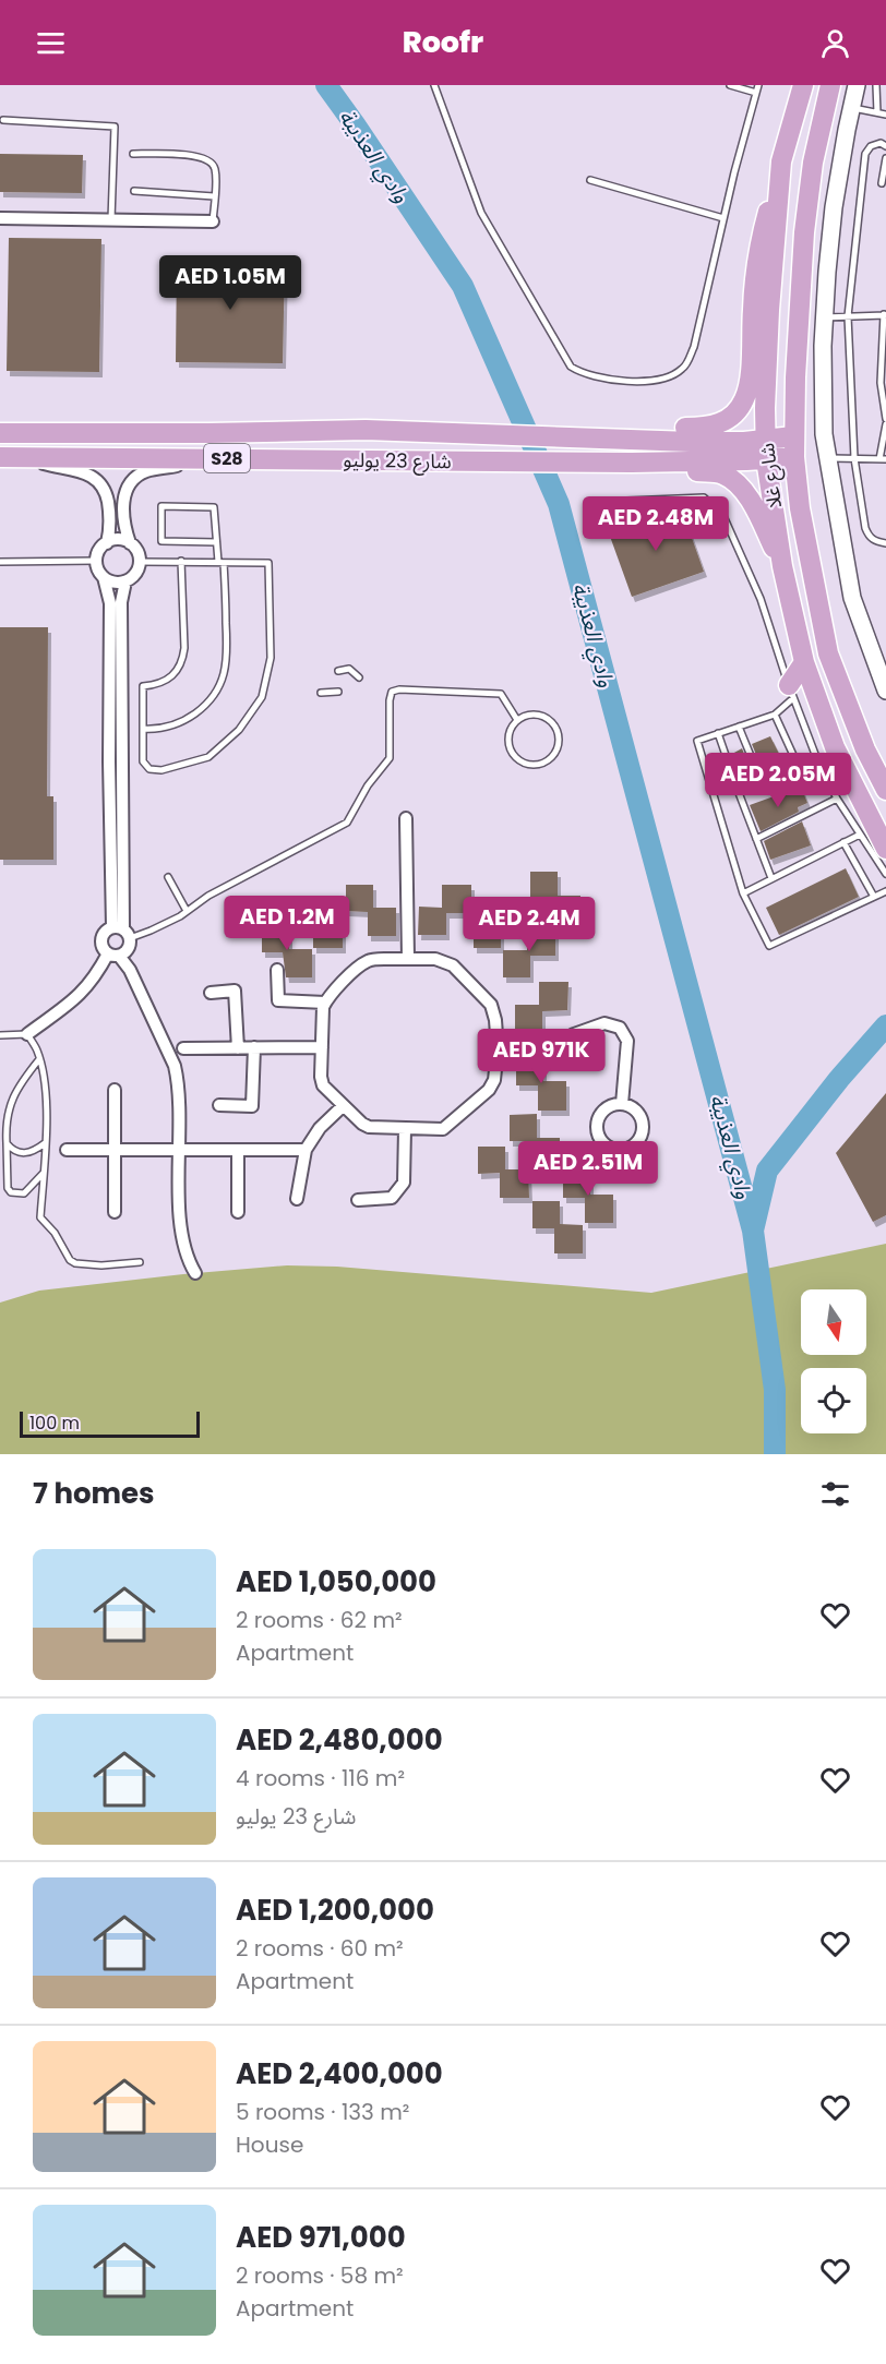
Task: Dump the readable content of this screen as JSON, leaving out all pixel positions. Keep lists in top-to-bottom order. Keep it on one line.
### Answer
{"streets":{"main road":["S28","شارع 23 يوليو","شارع غلا"]},"crossings":[["شارع 23 يوليو","شارع غلا"]],"water":["وادي العذيبة"],"scale_bar":"100 m","north":"bottom","page":{"header":"Roofr","price":["AED 1.05M","AED 2.48M","AED 2.05M","AED 1.2M","AED 2.4M","AED 971K","AED 2.51M"],"scale":"100 m","heading":"7 homes","list":[{"name":"AED 1,050,000","note":"2 rooms · 62 m² · Apartment"},{"name":"AED 2,480,000","note":"4 rooms · 116 m² · شارع 23 يوليو"},{"name":"AED 1,200,000","note":"2 rooms · 60 m² · Apartment"},{"name":"AED 2,400,000","note":"5 rooms · 133 m² · House"},{"name":"AED 971,000","note":"2 rooms · 58 m² · Apartment"}]}}
